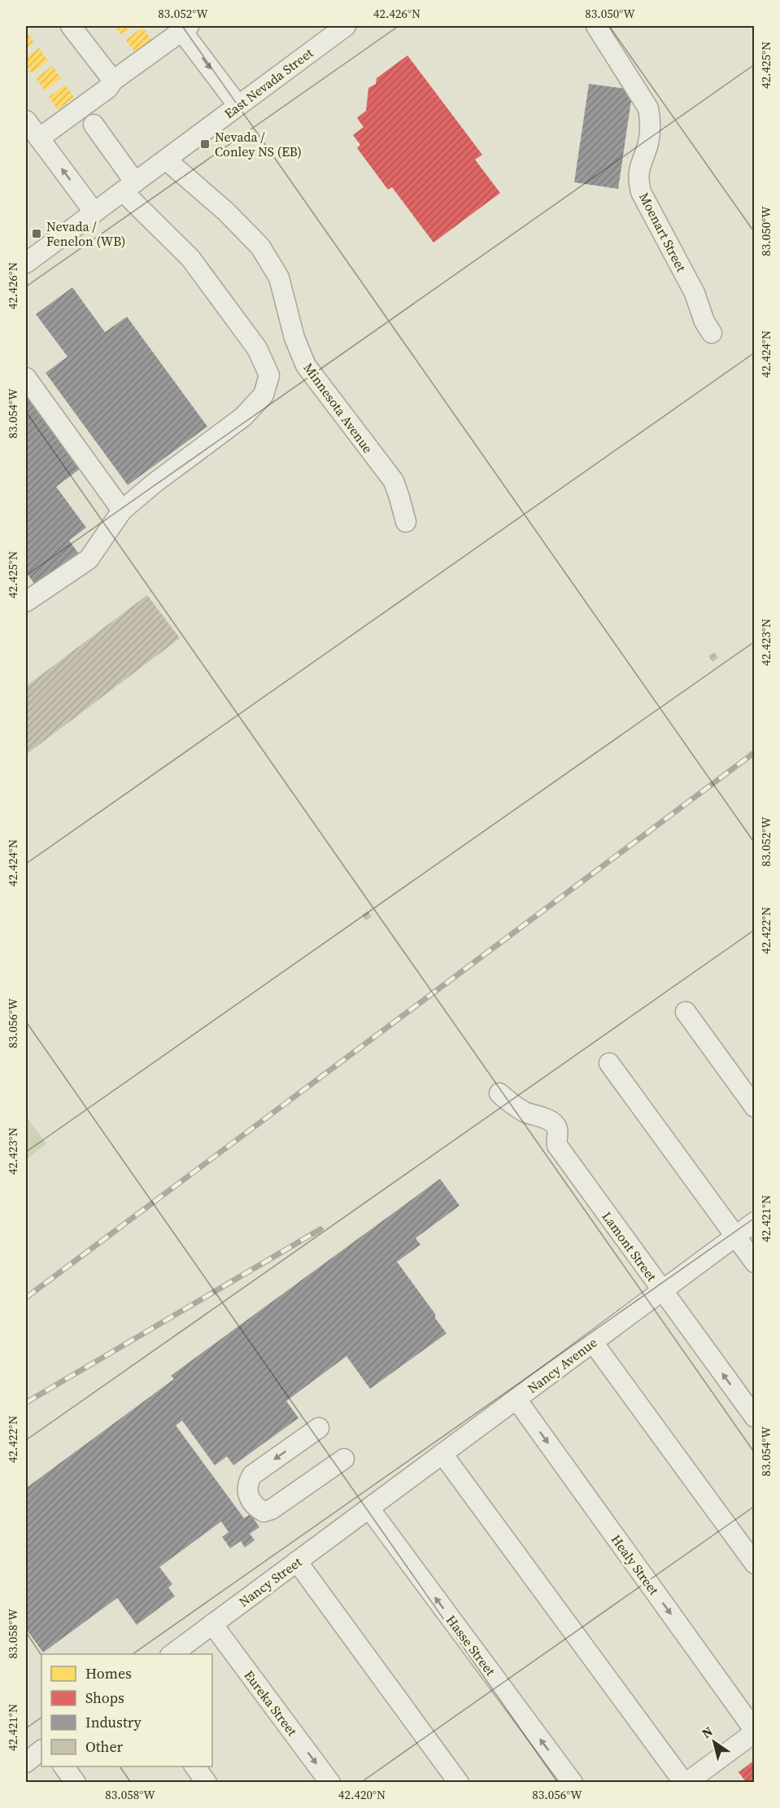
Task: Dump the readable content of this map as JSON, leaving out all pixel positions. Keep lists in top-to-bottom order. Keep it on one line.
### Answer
{"streets":{"street":["East Nevada Street","Moenart Street","Minnesota Avenue","Lamont Street","Nancy Avenue","Healy Street","Nancy Street","Hasse Street","Eureka Street"]},"crossings":[["East Nevada Street","Minnesota Avenue"],["Lamont Street","Nancy Avenue"],["Nancy Avenue","Healy Street"],["Nancy Avenue","Nancy Street"],["Nancy Avenue","Hasse Street"],["Nancy Street","Hasse Street"],["Nancy Street","Eureka Street"]],"places":{"transit":["Nevada / Conley NS (EB)","Nevada / Fenelon (WB)"]},"legend":["Homes","Shops","Industry","Other"],"north":"top left","coordinates":["83.052°W","42.426°N","83.050°W","42.425°N","42.424°N","83.054°W","42.423°N","42.422°N","83.056°W","42.421°N","83.058°W","42.420°N"]}
